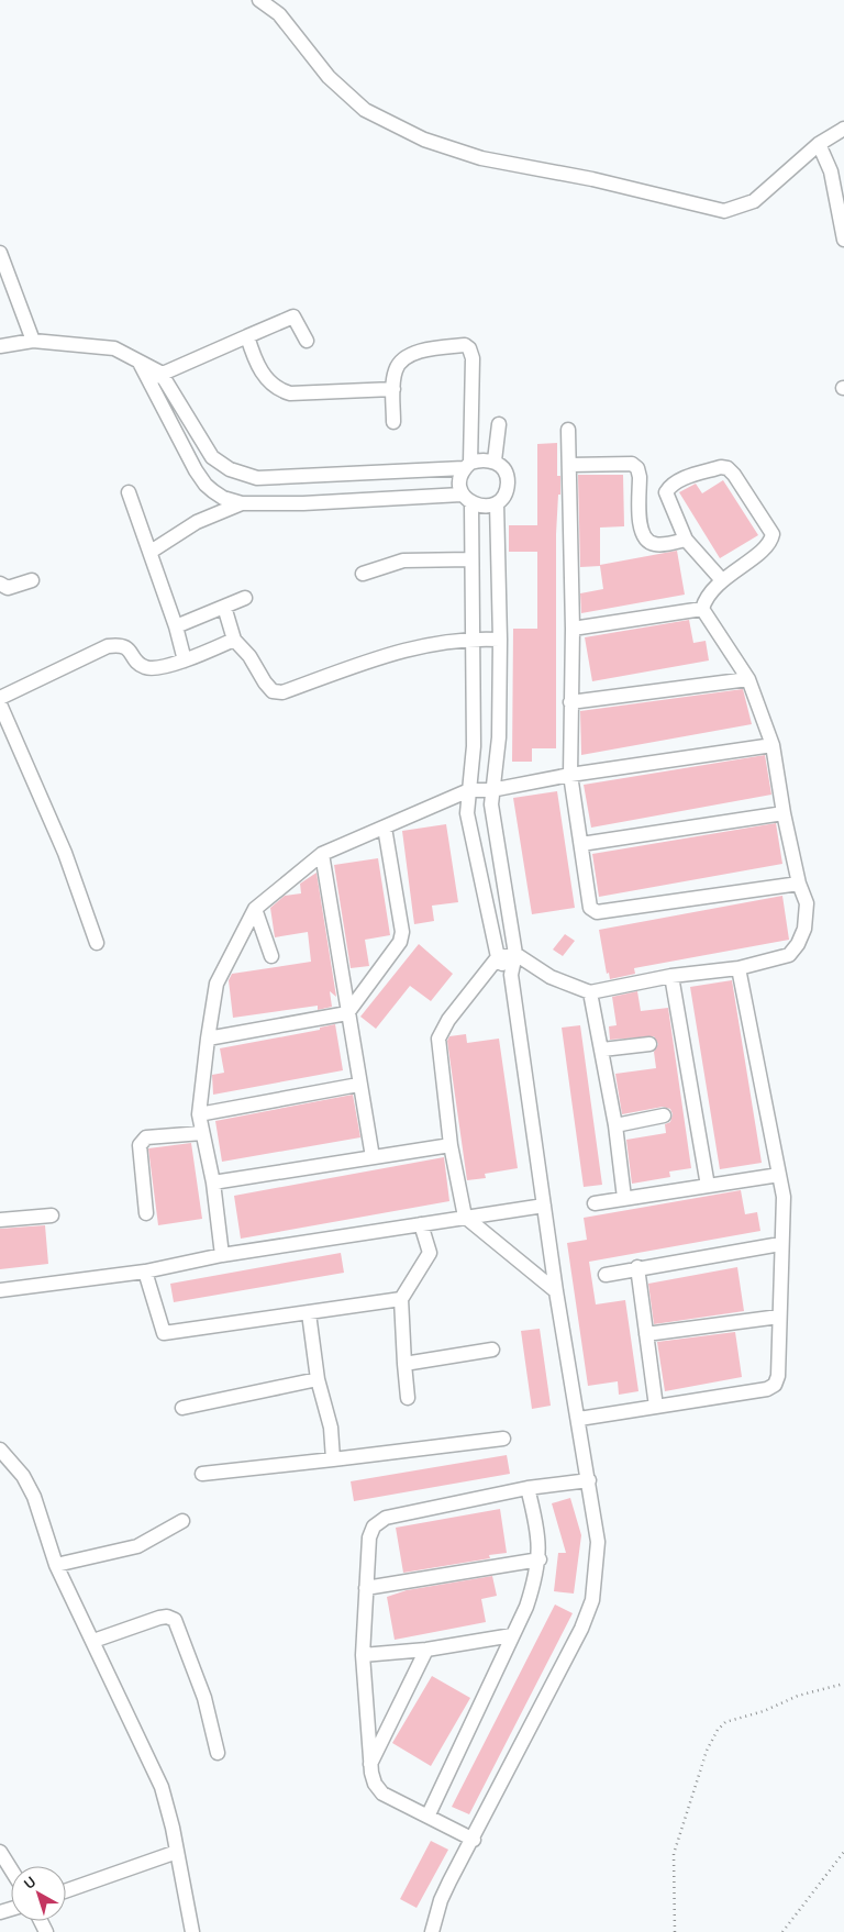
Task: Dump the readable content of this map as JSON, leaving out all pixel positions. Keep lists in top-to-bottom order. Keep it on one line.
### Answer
{"north":"top left"}
